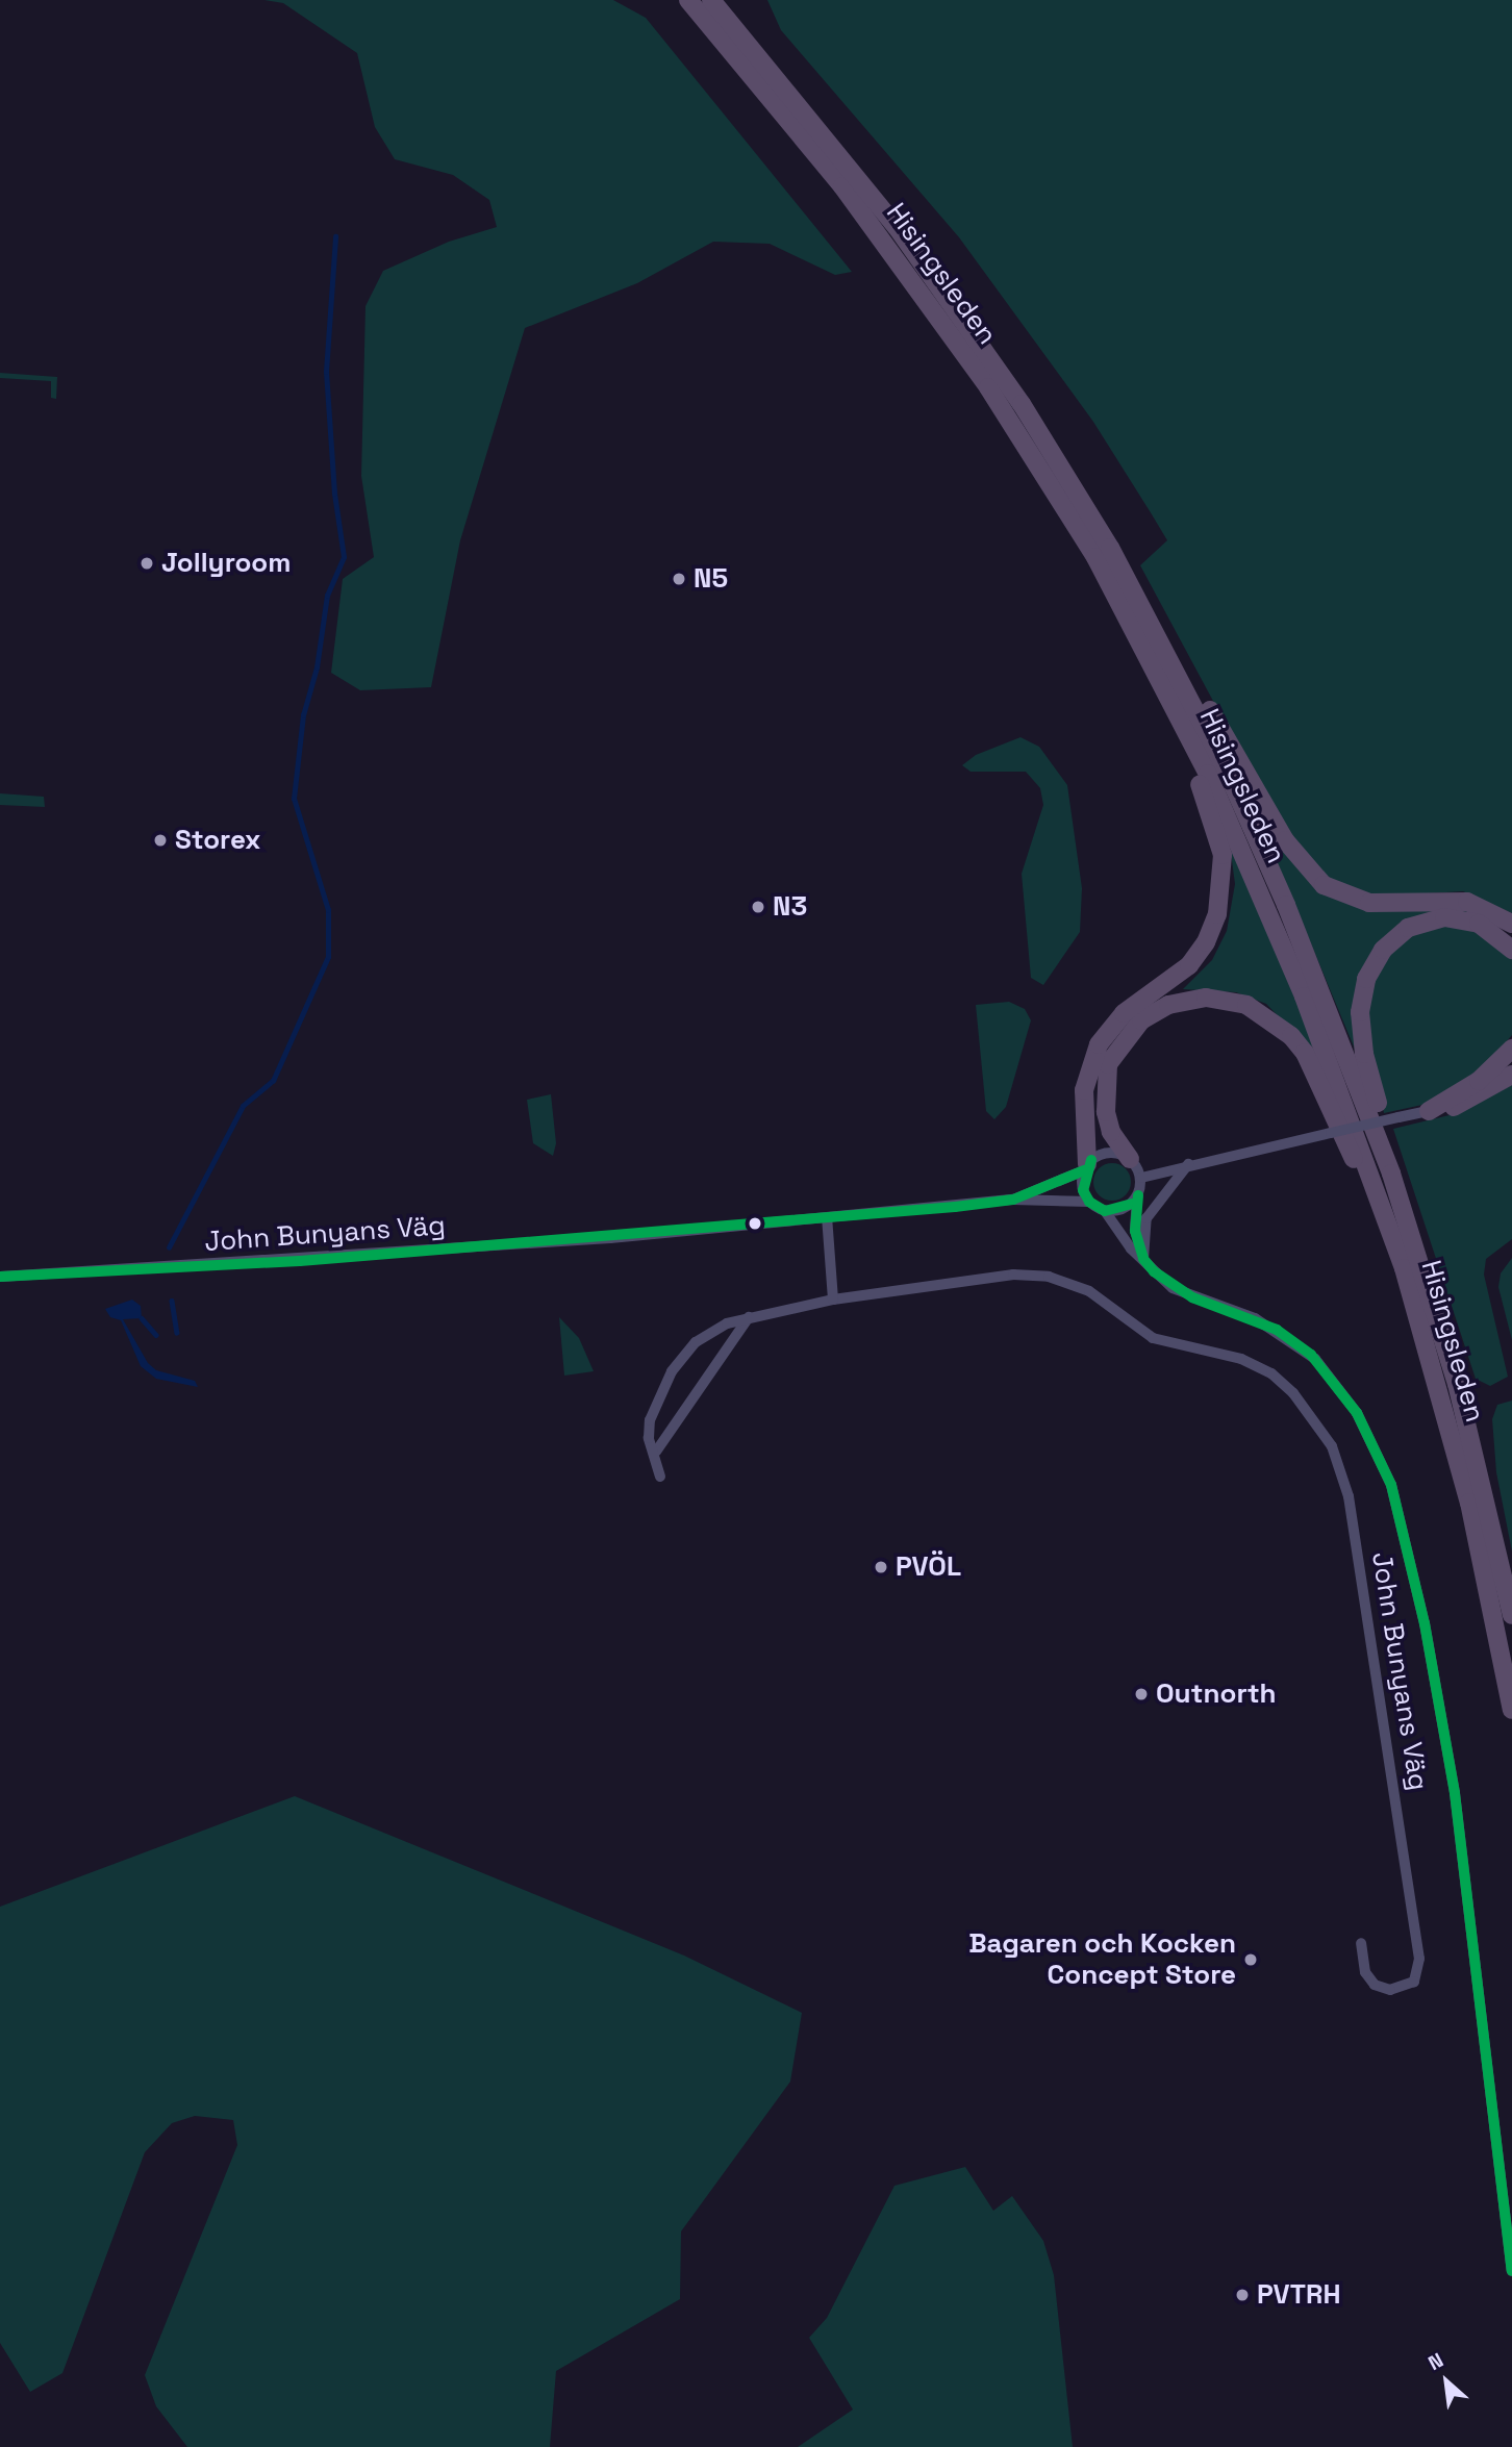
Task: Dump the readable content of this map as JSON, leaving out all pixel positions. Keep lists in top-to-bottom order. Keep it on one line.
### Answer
{"streets":{"highway":["Hisingsleden"],"street":["John Bunyans Väg"]},"places":["Jollyroom","N5","Storex","N3","PVÖL","Outnorth","Bagaren och Kocken Concept Store","PVTRH"],"north":"top left"}
